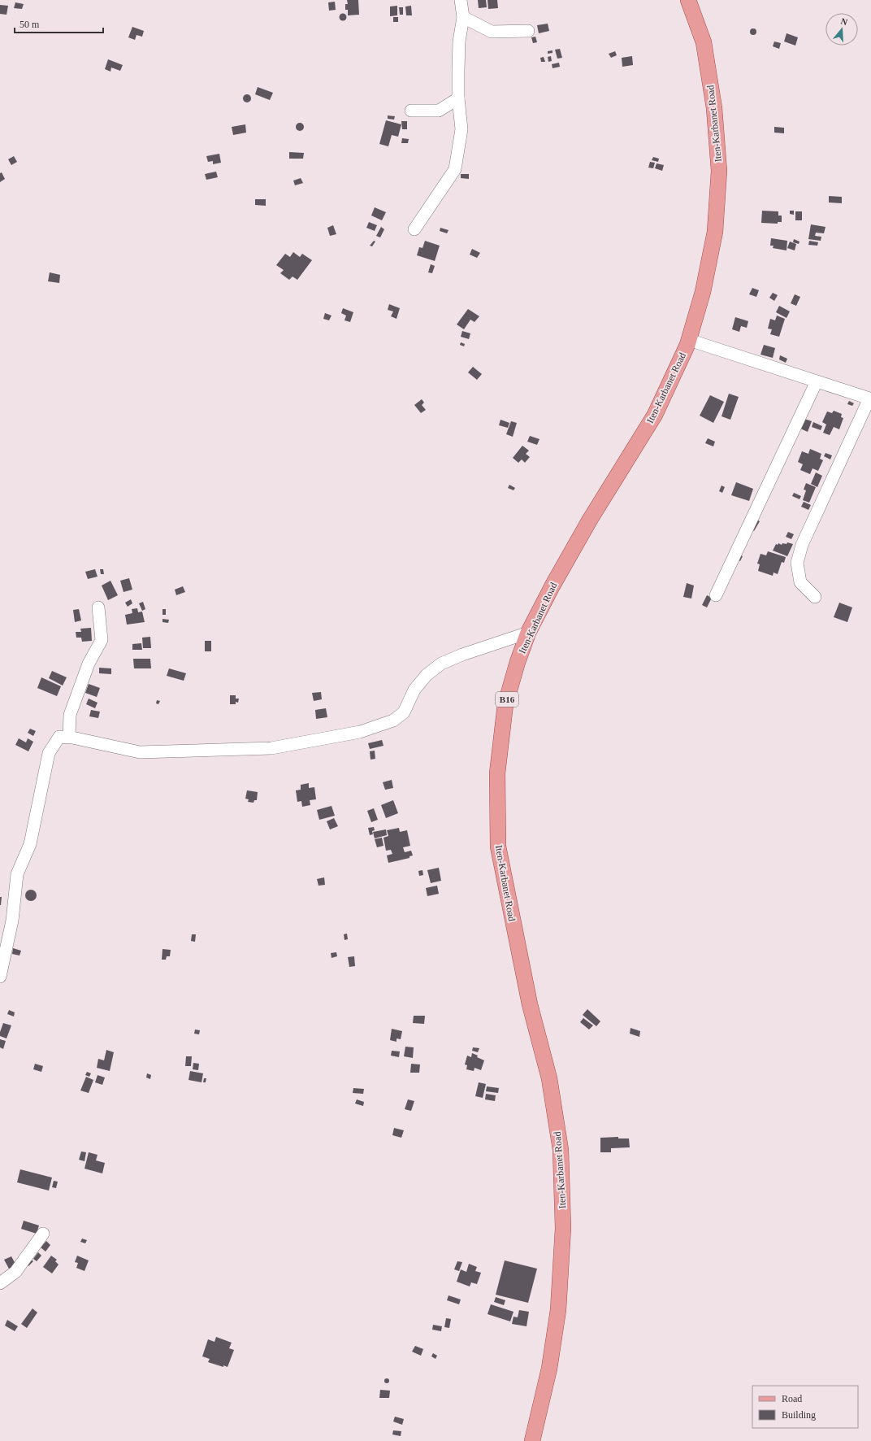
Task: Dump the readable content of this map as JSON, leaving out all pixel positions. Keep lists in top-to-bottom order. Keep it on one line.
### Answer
{"streets":{"main road":["Iten-Karbanet Road","B16"]},"legend":["Road","Building"],"scale_bar":"50 m","north":"top"}
